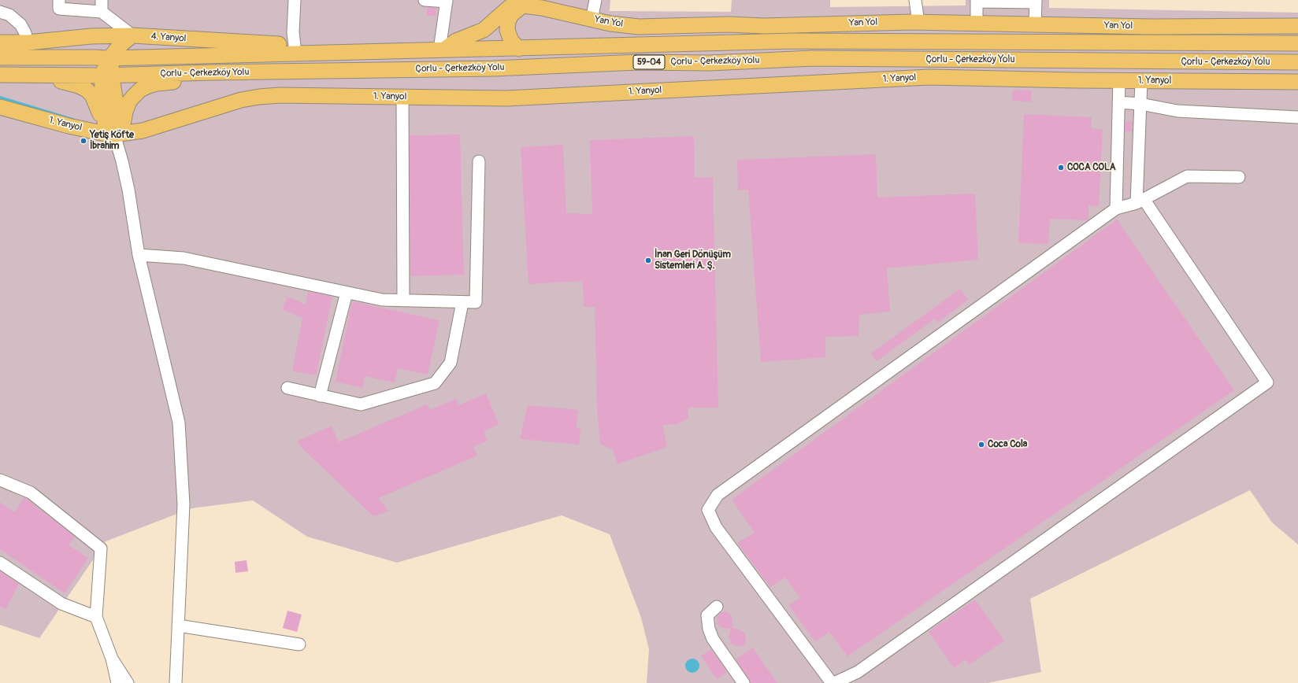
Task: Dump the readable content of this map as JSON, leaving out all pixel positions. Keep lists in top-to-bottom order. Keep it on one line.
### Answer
{"streets":{"main road":["Yan Yol","4. Yanyol","Çorlu - Çerkezköy Yolu","59-04","1. Yanyol"]},"crossings":[["Yan Yol","Çorlu - Çerkezköy Yolu"],["4. Yanyol","Çorlu - Çerkezköy Yolu"]],"places":["Yetiş Köfte İbrahim","COCA COLA","İnan Geri Dönüşüm Sistemleri A. Ş.","Coca Cola"]}
